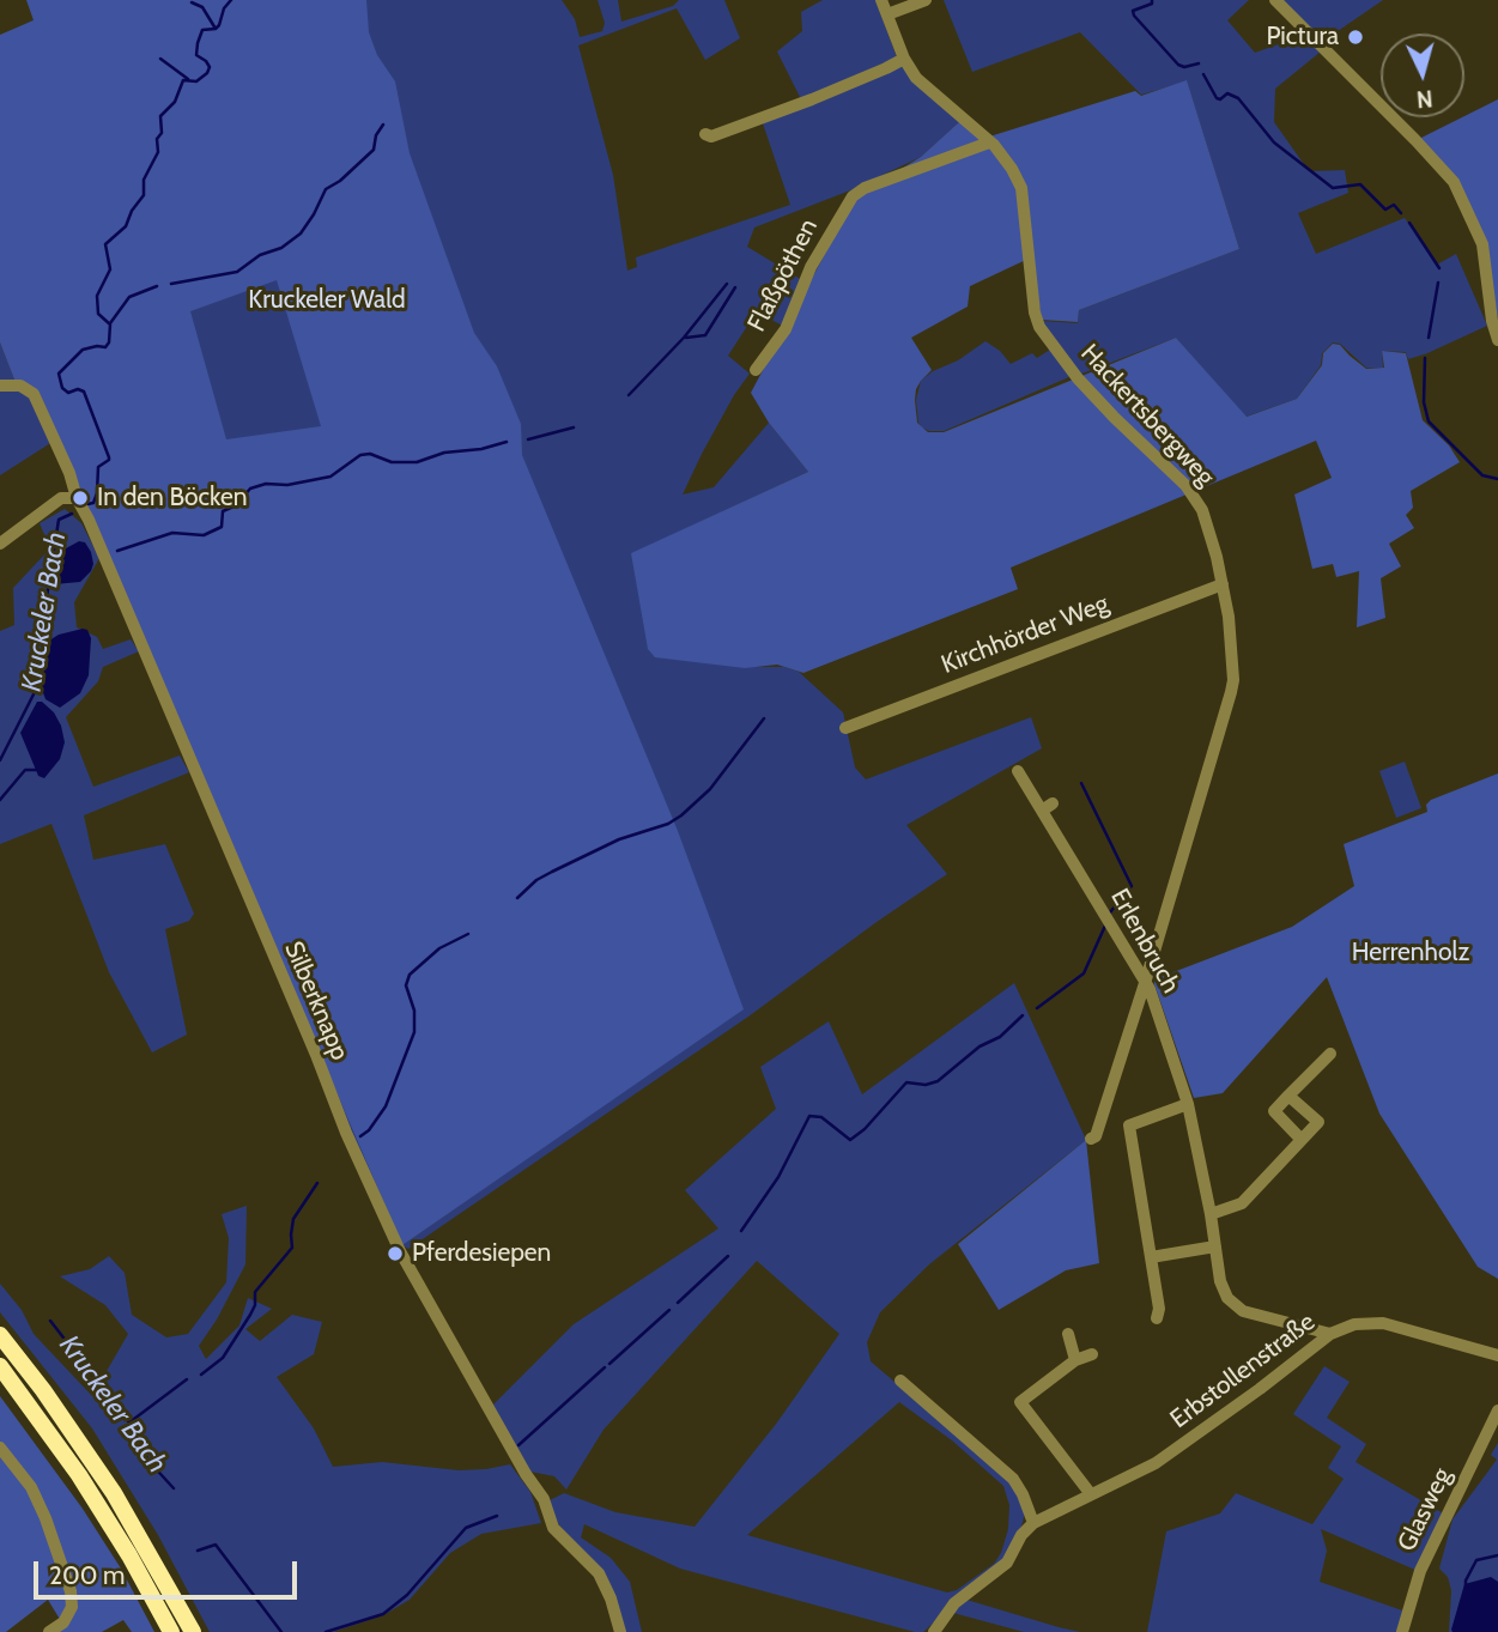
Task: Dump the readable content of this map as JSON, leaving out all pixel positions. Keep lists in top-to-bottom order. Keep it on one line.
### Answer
{"streets":{"street":["Flaßpöthen","Hackertsbergweg","Kirchhörder Weg","Erlenbruch","Silberknapp","Erbstollenstraße","Glasweg"]},"crossings":[["Flaßpöthen","Hackertsbergweg"],["Hackertsbergweg","Kirchhörder Weg"],["Hackertsbergweg","Erlenbruch"],["Erlenbruch","Erbstollenstraße"]],"water":["Kruckeler Bach"],"parks":["Kruckeler Wald","Herrenholz"],"places":["Pictura","In den Böcken","Pferdesiepen"],"scale_bar":"200 m","north":"bottom"}
